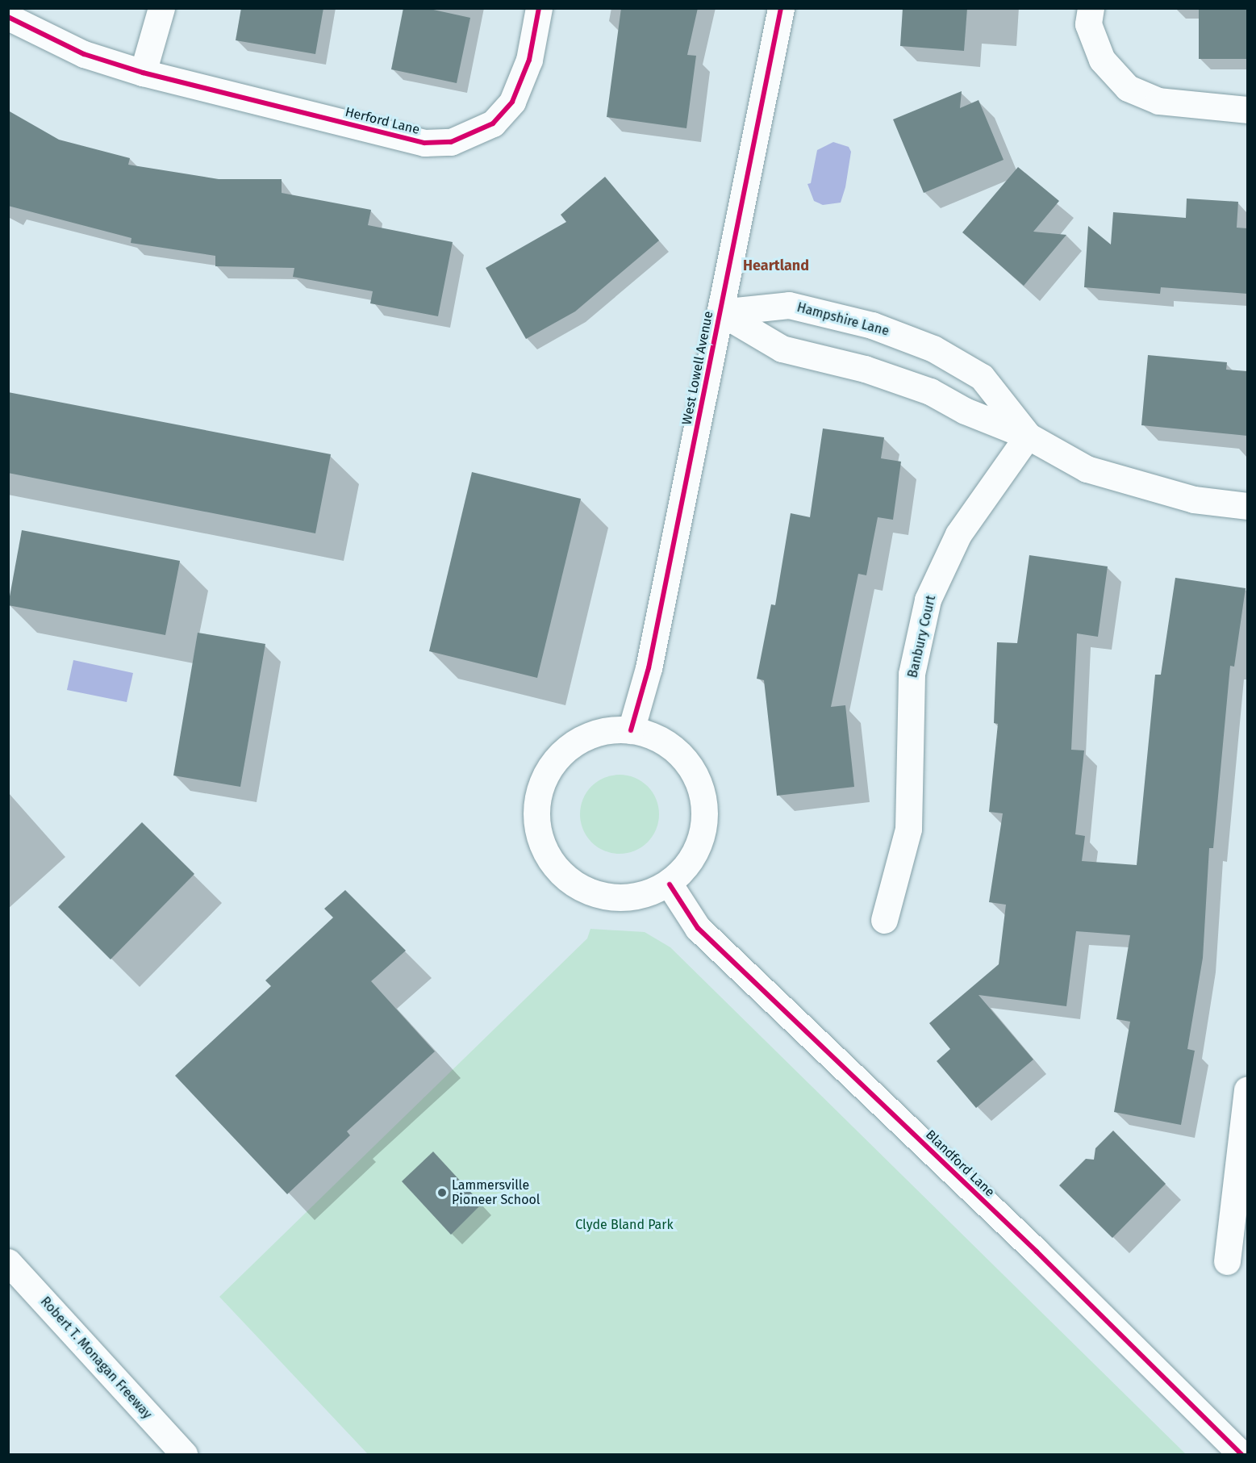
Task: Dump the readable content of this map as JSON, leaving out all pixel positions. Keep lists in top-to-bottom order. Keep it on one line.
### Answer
{"streets":{"main road":["Herford Lane","Hampshire Lane","West Lowell Avenue","Banbury Court","Blandford Lane","Robert T. Monagan Freeway"]},"crossings":[["Hampshire Lane","West Lowell Avenue"],["Hampshire Lane","Banbury Court"],["West Lowell Avenue","Blandford Lane"]],"districts":["Heartland"],"parks":["Clyde Bland Park"],"places":["Lammersville Pioneer School"]}
